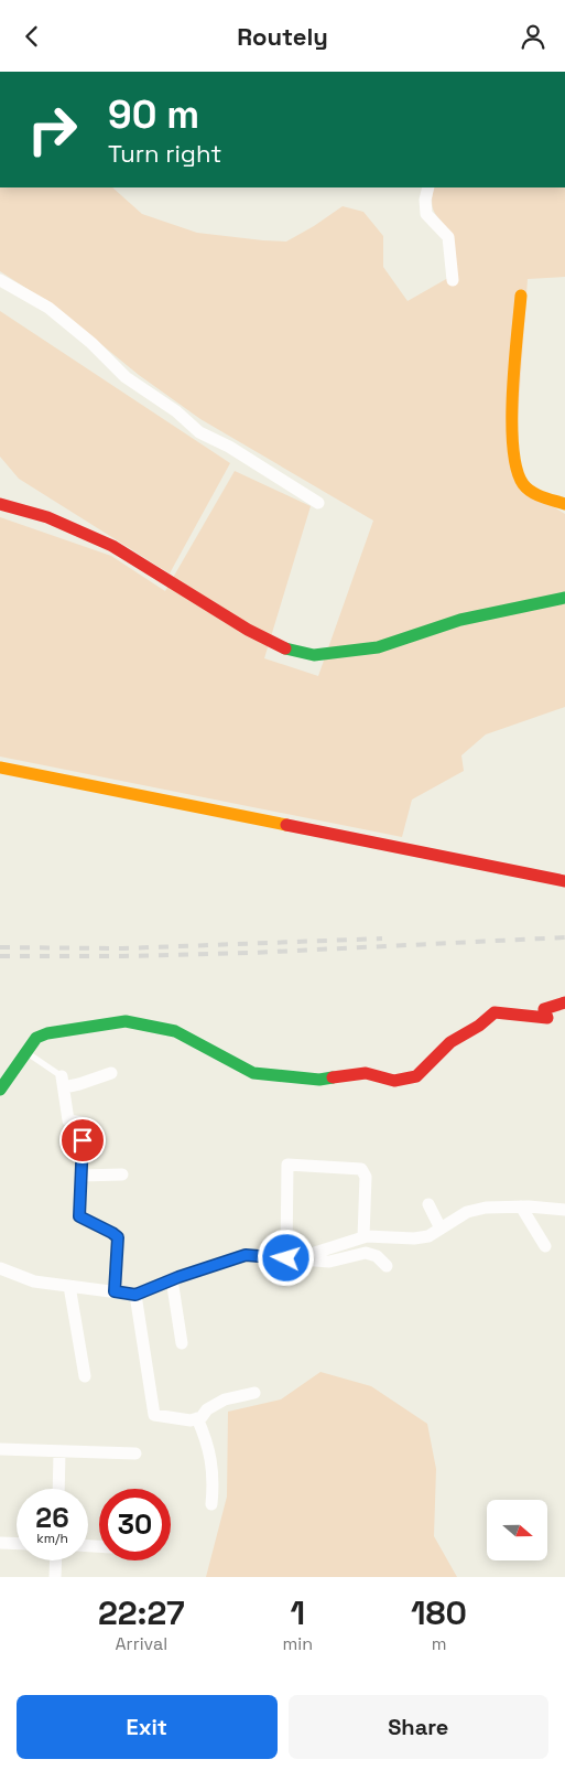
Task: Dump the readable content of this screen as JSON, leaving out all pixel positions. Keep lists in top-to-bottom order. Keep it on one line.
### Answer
{"north":"right","page":{"header":"Routely","turn":["90 m","Turn right"],"speed":"26 km/h","limit":"30","eta":["22:27","Arrival","1","min","180","m"],"buttons":["Exit","Share"]}}
